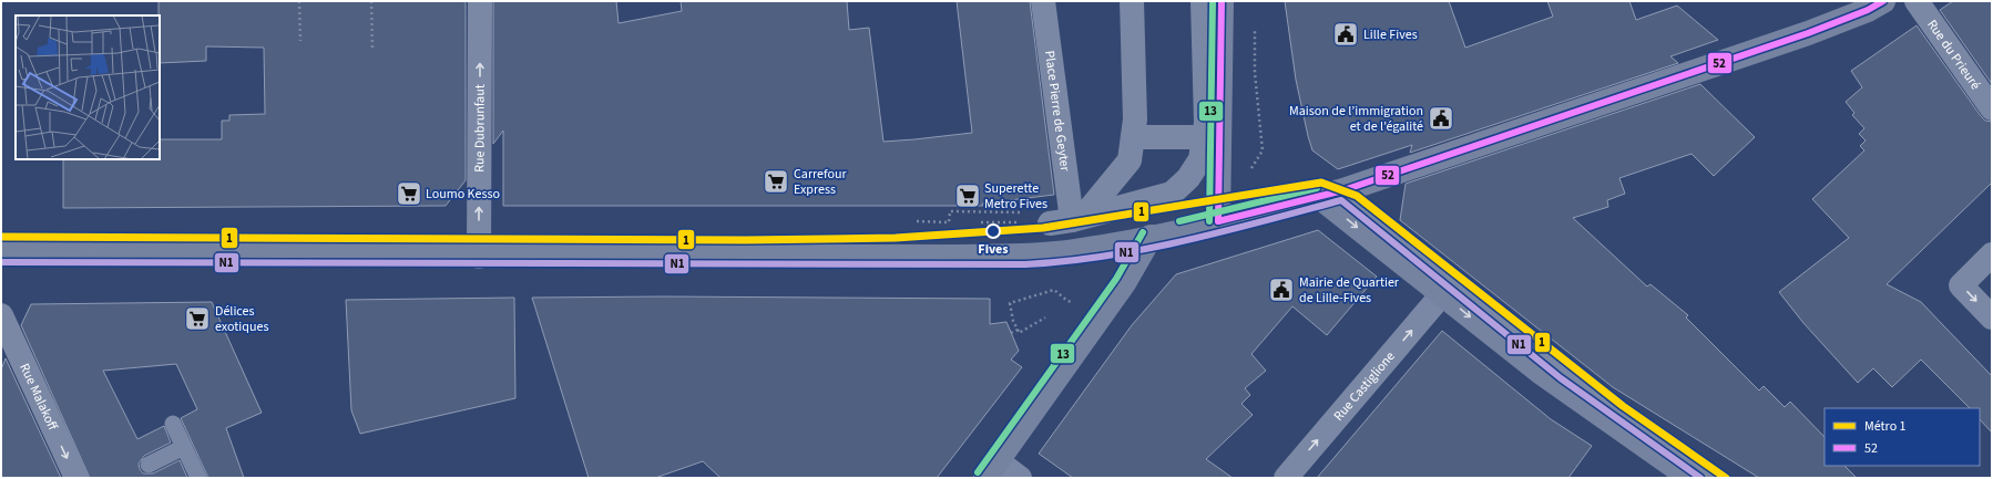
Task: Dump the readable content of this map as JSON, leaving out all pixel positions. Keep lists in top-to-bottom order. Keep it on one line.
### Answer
{"streets":{"street":["Rue du Prieuré","Place Pierre de Geyter","Rue Dubrunfaut","Rue Castiglione","Rue Malakoff"]},"one_way":["Rue Dubrunfaut","Rue Castiglione","Rue Malakoff"],"places":{"public building":["Lille Fives","Maison de l’immigration et de l’égalité","Mairie de Quartier de Lille-Fives"],"supermarket":["Carrefour Express","Loumo Kesso","Superette Metro Fives","Délices exotiques"],"other":["Fives"]},"lines":["transit line 52","transit line 13","metro line 1","transit line N1"],"legend":["Métro 1","52"]}
